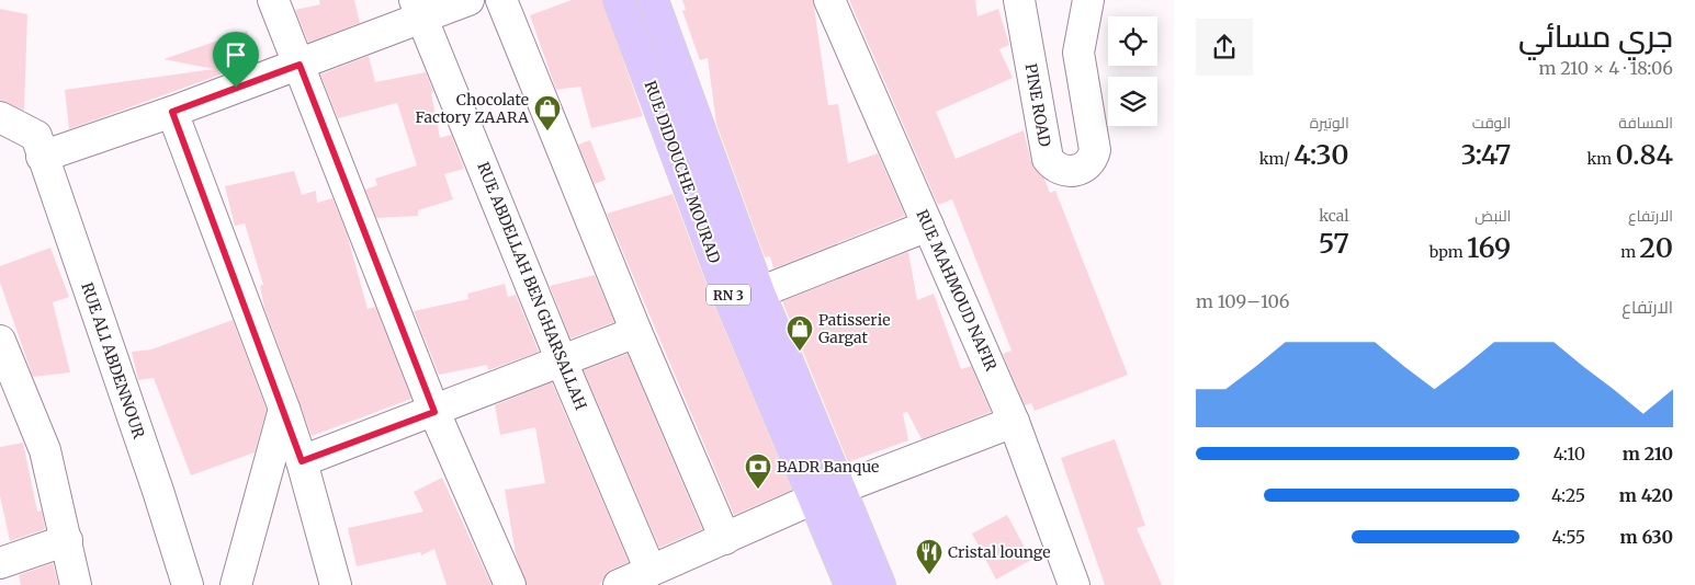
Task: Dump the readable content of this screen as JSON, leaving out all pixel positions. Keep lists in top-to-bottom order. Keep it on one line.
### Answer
{"streets":{"main road":["RUE DIDOUCHE MOURAD","RN 3"],"street":["PINE ROAD","RUE ABDELLAH BEN GHARSALLAH","RUE MAHMOUD NAFIR","RUE ALI ABDENNOUR"]},"places":{"shop":["Chocolate Factory ZAARA","Patisserie Gargat"],"bank":["BADR Banque"],"restaurant":["Cristal lounge"]},"page":{"heading":["جري مسائي","18:06 · 4 × 210 m"],"stats":[["المسافة","0.84 km"],["الوقت","3:47"],["الوتيرة","4:30 /km"],["الارتفاع","20 m"],["النبض","169 bpm"],["kcal","57"]],"chart":["الارتفاع","106–109 m"],"list":[{"name":"210 m","note":"4:10"},{"name":"420 m","note":"4:25"},{"name":"630 m","note":"4:55"}]}}
